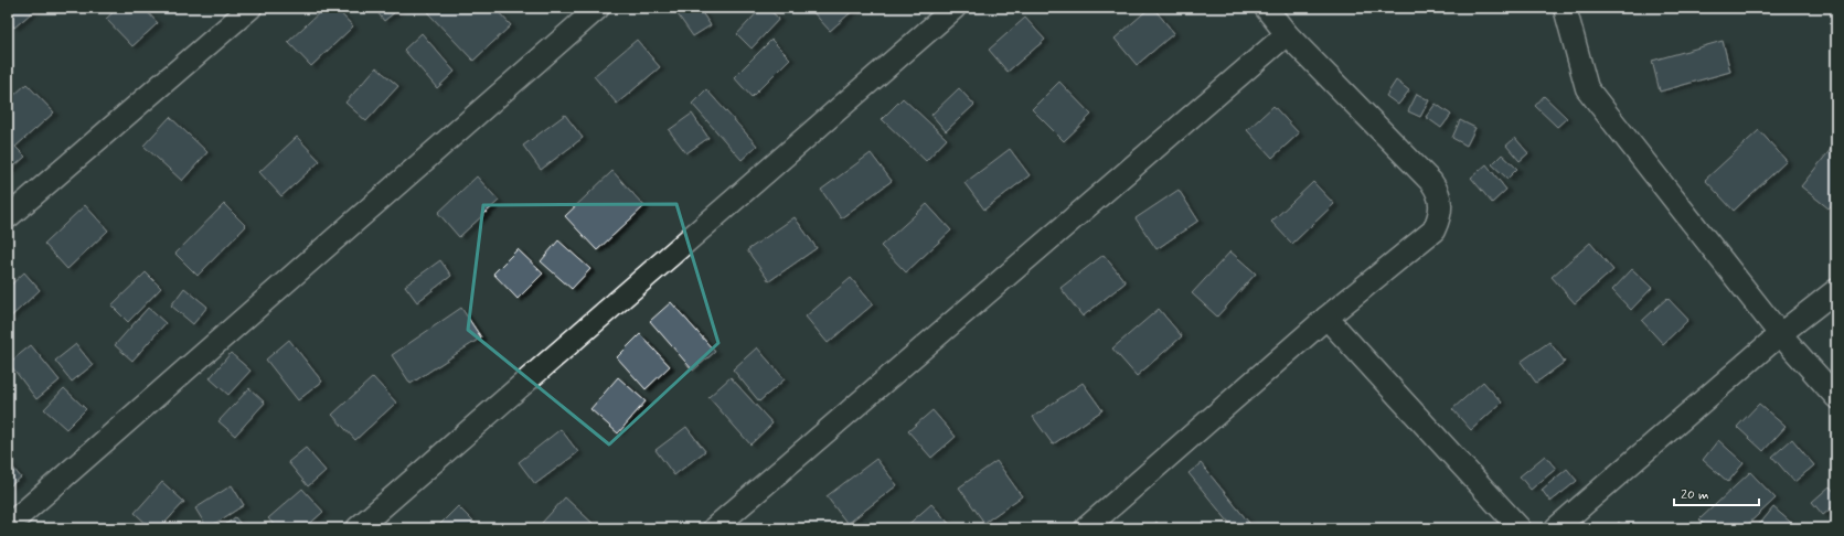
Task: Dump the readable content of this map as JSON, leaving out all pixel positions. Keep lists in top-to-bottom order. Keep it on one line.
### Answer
{"scale_bar":"20 m"}
